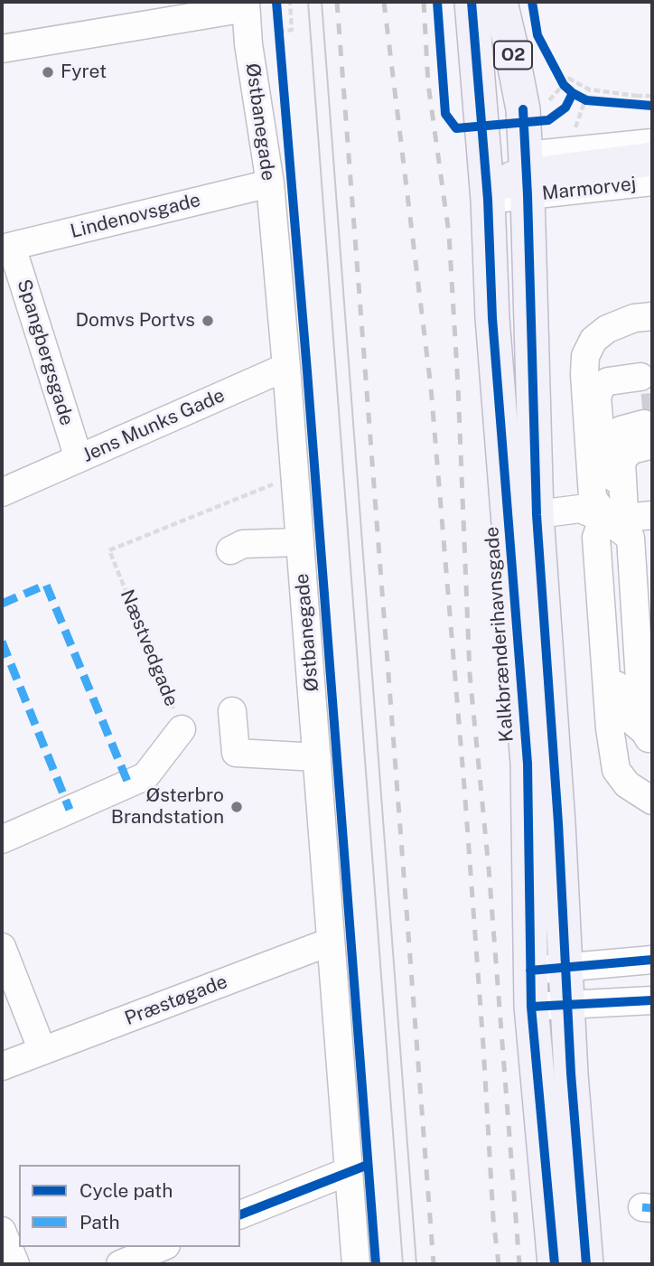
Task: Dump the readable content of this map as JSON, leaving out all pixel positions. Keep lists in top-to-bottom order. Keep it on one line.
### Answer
{"streets":{"main road":["O2","Kalkbrænderihavnsgade"],"street":["Østbanegade","Lindenovsgade","Spangbergsgade","Jens Munks Gade","Næstvedgade","Præstøgade"]},"crossings":[["Østbanegade","Lindenovsgade"],["Østbanegade","Jens Munks Gade"],["Østbanegade","Næstvedgade"],["Østbanegade","Præstøgade"],["Lindenovsgade","Spangbergsgade"],["Spangbergsgade","Jens Munks Gade"]],"places":["Fyret","Domvs Portvs","Østerbro Brandstation"],"legend":["Cycle path","Path"]}
